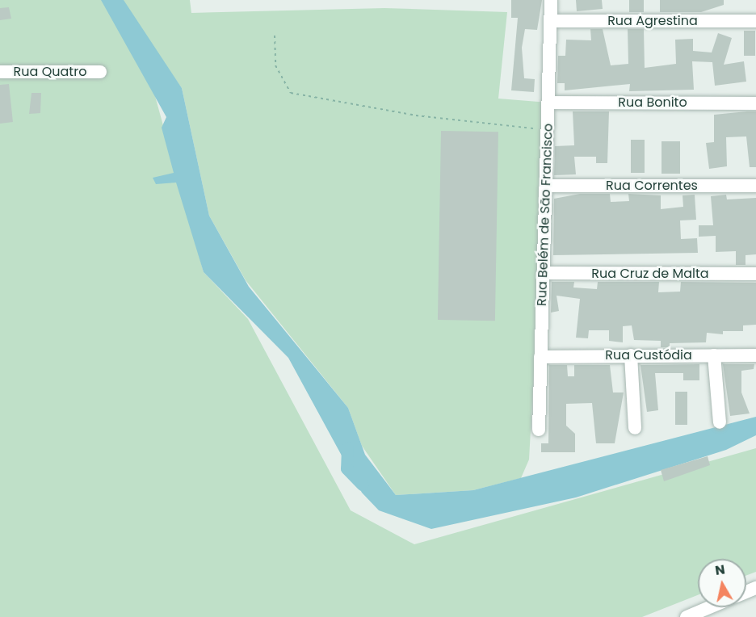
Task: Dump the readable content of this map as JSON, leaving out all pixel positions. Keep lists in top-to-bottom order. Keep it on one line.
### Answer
{"streets":{"street":["Rua Agrestina","Rua Quatro","Rua Bonito","Rua Correntes","Rua Belém de São Francisco","Rua Cruz de Malta","Rua Custódia"]},"crossings":[["Rua Agrestina","Rua Belém de São Francisco"],["Rua Bonito","Rua Belém de São Francisco"],["Rua Correntes","Rua Belém de São Francisco"],["Rua Belém de São Francisco","Rua Cruz de Malta"],["Rua Belém de São Francisco","Rua Custódia"]],"north":"top"}
